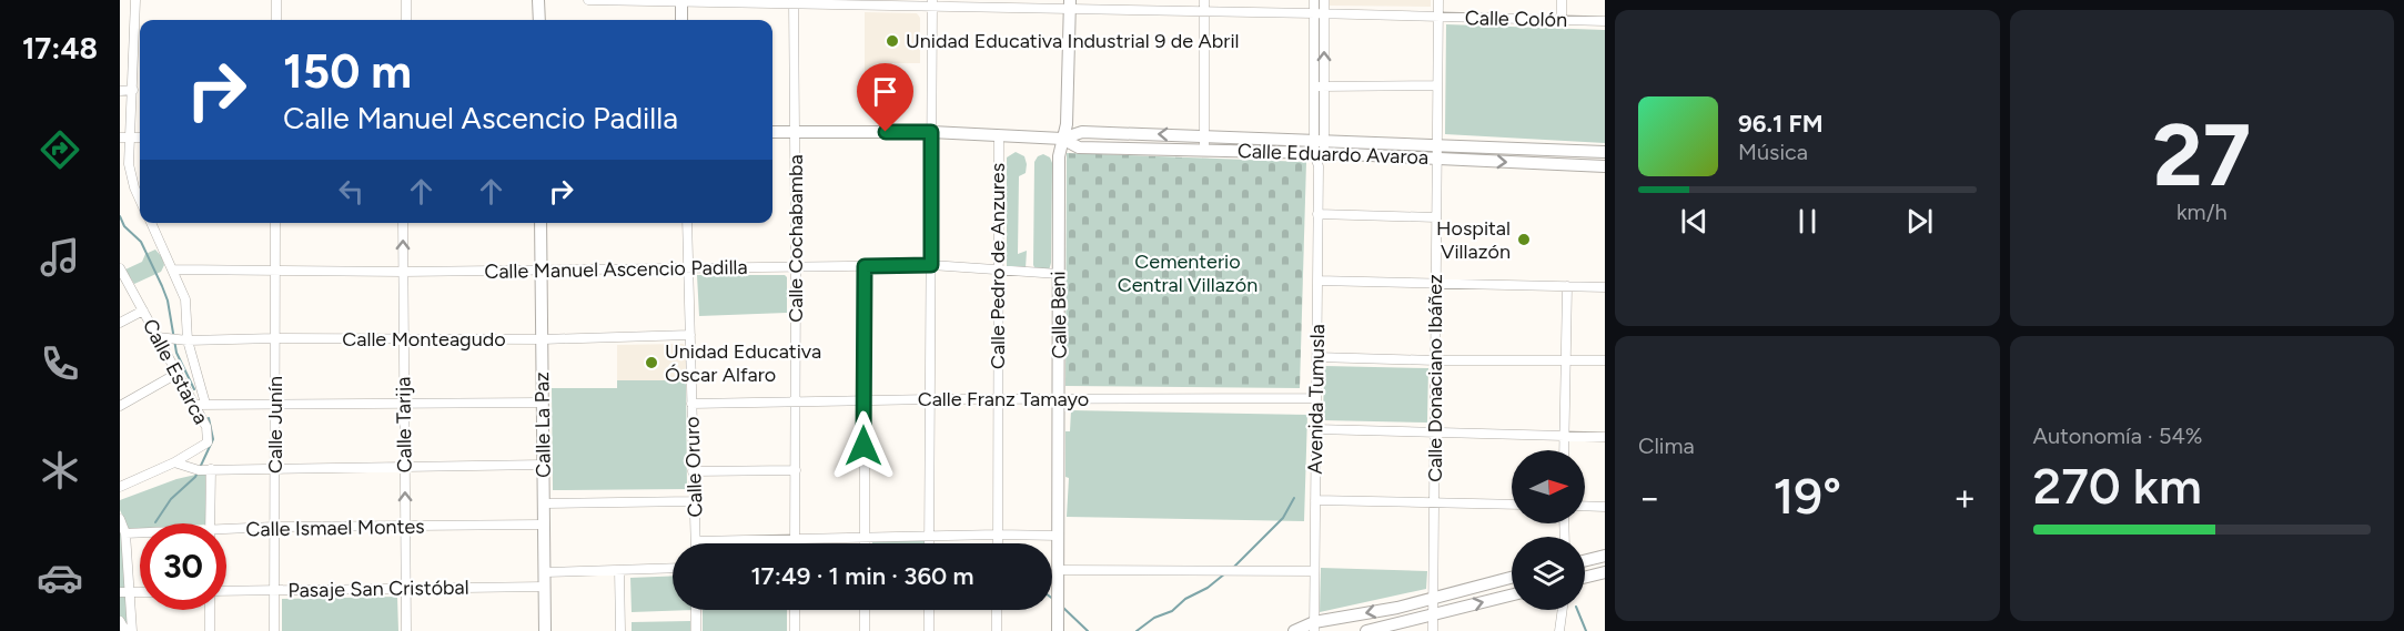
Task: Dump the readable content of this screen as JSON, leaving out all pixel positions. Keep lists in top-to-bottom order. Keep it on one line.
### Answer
{"streets":{"main road":["Calle Eduardo Avaroa","Calle Beni","Calle La Paz"],"street":["Calle Colón","Calle Cochabamba","Calle Pedro de Anzures","Calle Manuel Ascencio Padilla","Calle Monteagudo","Calle Estarca","Calle Donaciano Ibáñez","Calle Franz Tamayo","Avenida Tumusla","Calle Junín","Calle Tarija","Calle Oruro","Calle Ismael Montes","Pasaje San Cristóbal"]},"crossings":[["Calle Colón","Calle Cochabamba"],["Calle Colón","Calle Beni"],["Calle Colón","Calle Donaciano Ibáñez"],["Calle Colón","Avenida Tumusla"],["Calle Eduardo Avaroa","Calle Cochabamba"],["Calle Eduardo Avaroa","Calle Pedro de Anzures"],["Calle Eduardo Avaroa","Calle Beni"],["Calle Eduardo Avaroa","Calle Donaciano Ibáñez"],["Calle Eduardo Avaroa","Avenida Tumusla"],["Calle Cochabamba","Calle Manuel Ascencio Padilla"],["Calle Cochabamba","Calle Franz Tamayo"],["Calle Pedro de Anzures","Calle Manuel Ascencio Padilla"],["Calle Pedro de Anzures","Calle Franz Tamayo"],["Calle Manuel Ascencio Padilla","Calle Beni"],["Calle Manuel Ascencio Padilla","Calle Junín"],["Calle Manuel Ascencio Padilla","Calle Tarija"],["Calle Manuel Ascencio Padilla","Calle La Paz"],["Calle Manuel Ascencio Padilla","Calle Oruro"],["Calle Beni","Calle Franz Tamayo"],["Calle Monteagudo","Calle Estarca"],["Calle Monteagudo","Calle Junín"],["Calle Monteagudo","Calle Tarija"],["Calle Monteagudo","Calle La Paz"],["Calle Monteagudo","Calle Oruro"],["Calle Franz Tamayo","Avenida Tumusla"],["Calle Franz Tamayo","Calle Oruro"],["Calle Junín","Calle Ismael Montes"],["Calle Junín","Pasaje San Cristóbal"],["Calle Tarija","Calle Ismael Montes"],["Calle Tarija","Pasaje San Cristóbal"],["Calle La Paz","Calle Ismael Montes"],["Calle La Paz","Pasaje San Cristóbal"]],"parks":["Cementerio Central Villazón"],"places":["Unidad Educativa Industrial 9 de Abril","Hospital Villazón","Unidad Educativa Óscar Alfaro"],"north":"right","page":{"tabs":"17:48","tile":[["27","km/h"],"Clima",["Autonomía · 54%","270 km"]],"turn":["150 m","Calle Manuel Ascencio Padilla"],"song":["96.1 FM","Música"],"heat":["−","19°","+"],"limit":"30","trip":"17:49 · 1 min · 360 m"}}
